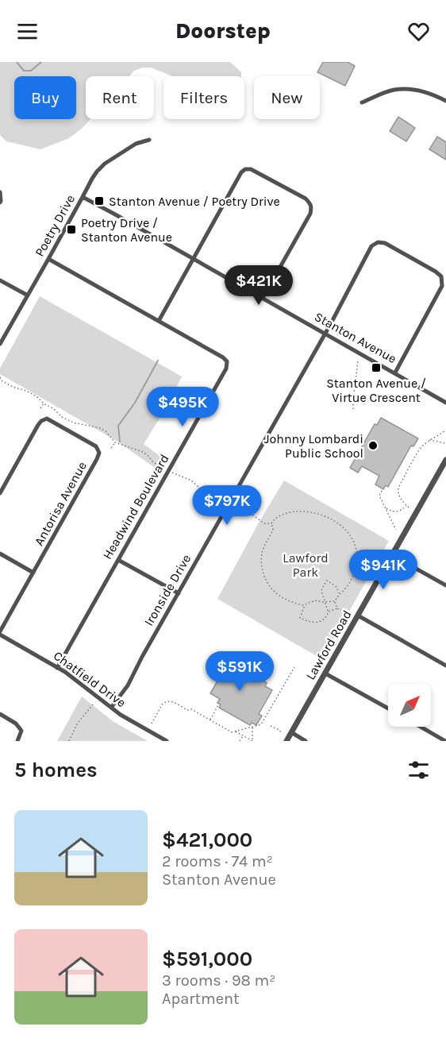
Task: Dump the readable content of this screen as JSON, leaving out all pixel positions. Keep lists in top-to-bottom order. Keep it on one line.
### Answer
{"streets":{"street":["Poetry Drive","Stanton Avenue","Antorisa Avenue","Headwind Boulevard","Ironside Drive","Lawford Road","Chatfield Drive"]},"crossings":[["Poetry Drive","Stanton Avenue"],["Poetry Drive","Headwind Boulevard"],["Stanton Avenue","Ironside Drive"],["Antorisa Avenue","Chatfield Drive"],["Headwind Boulevard","Chatfield Drive"],["Ironside Drive","Chatfield Drive"]],"parks":["Lawford Park"],"places":{"transit":["Stanton Avenue / Poetry Drive","Poetry Drive / Stanton Avenue","Stanton Avenue / Virtue Crescent"],"other":["Johnny Lombardi Public School"]},"north":"top right","page":{"header":"Doorstep","chip":["Buy","Rent","Filters","New"],"price":["$421K","$495K","$797K","$941K","$591K"],"heading":"5 homes","list":[{"name":"$421,000","note":"2 rooms · 74 m² · Stanton Avenue"},{"name":"$591,000","note":"3 rooms · 98 m² · Apartment"}]}}
